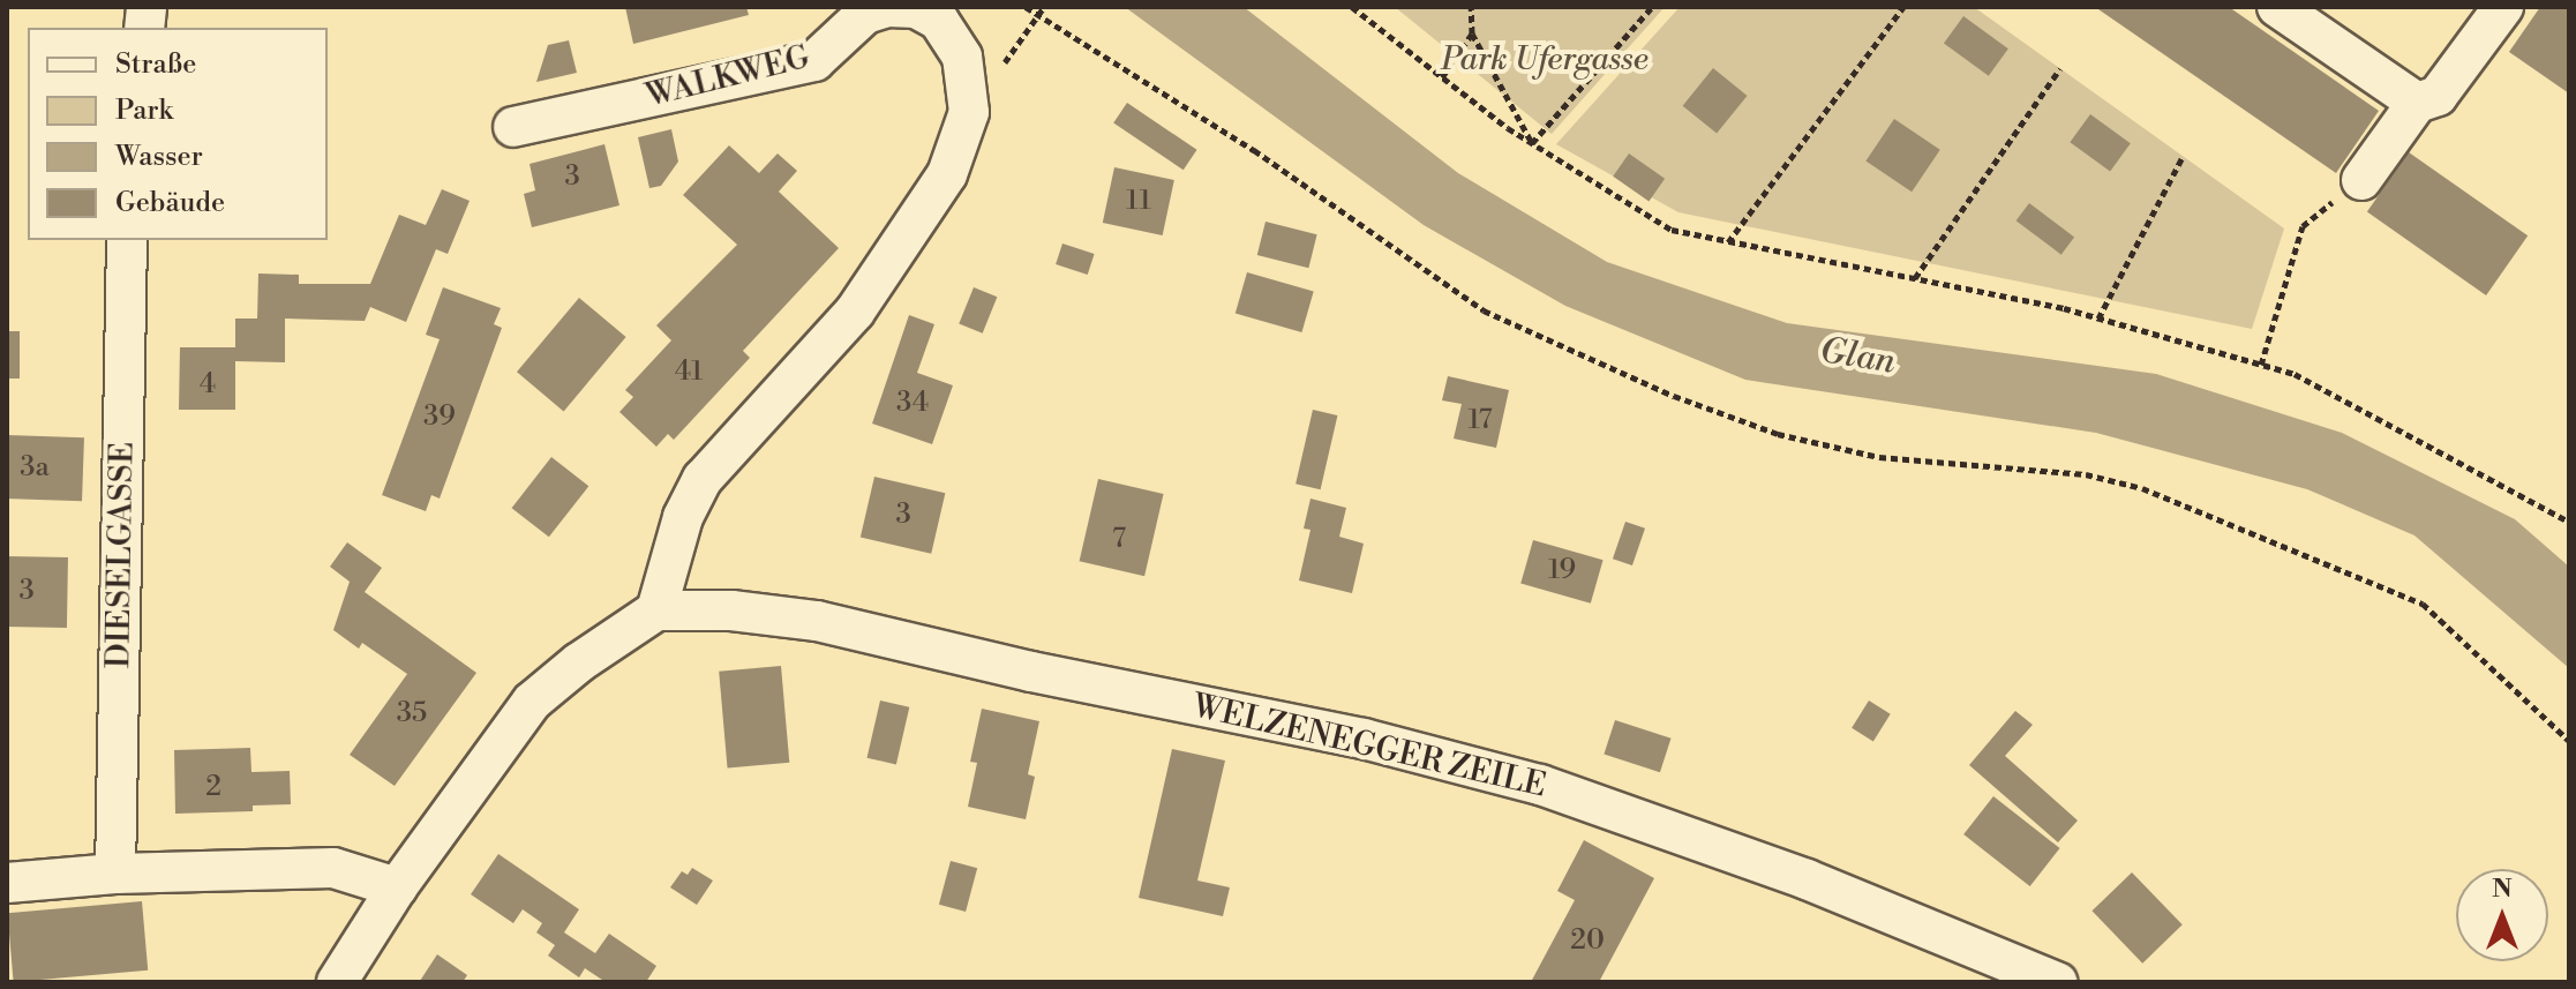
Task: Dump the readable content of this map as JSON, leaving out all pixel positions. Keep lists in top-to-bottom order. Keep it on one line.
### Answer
{"streets":{"street":["WALKWEG","DIESELGASSE","WELZENEGGER ZEILE"]},"crossings":[["WALKWEG","WELZENEGGER ZEILE"]],"water":["Glan"],"parks":["Park Ufergasse"],"house_numbers":["3","11","41","4","34","39","17","3a","3","7","19","3","35","2","20"],"legend":["Straße","Park","Wasser","Gebäude"],"north":"top"}
